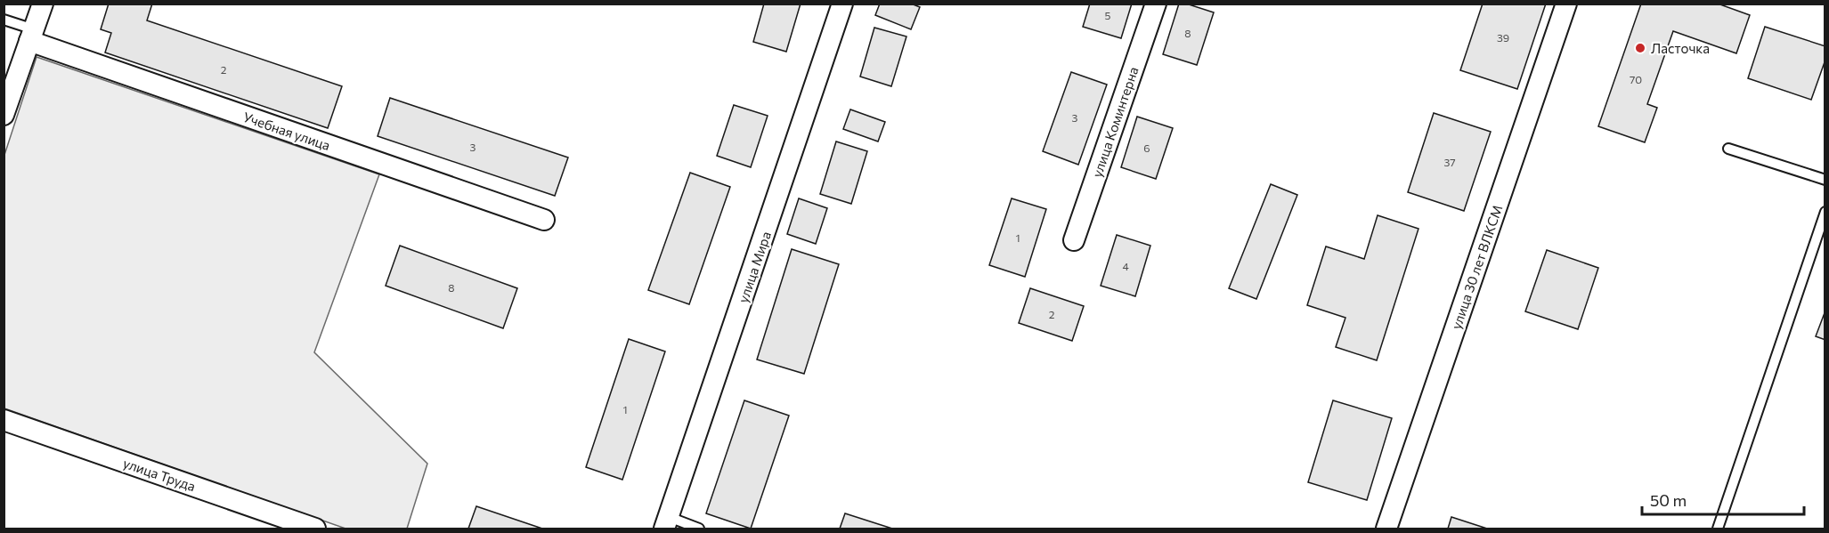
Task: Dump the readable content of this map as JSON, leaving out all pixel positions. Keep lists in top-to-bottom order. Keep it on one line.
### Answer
{"streets":{"street":["улица Коминтерна","Учебная улица","улица Мира","улица 30 лет ВЛКСМ","улица Труда"]},"places":["Ласточка"],"house_numbers":["5","8","39","2","70","3","3","6","37","1","4","8","2","1"],"scale_bar":"50 m"}
